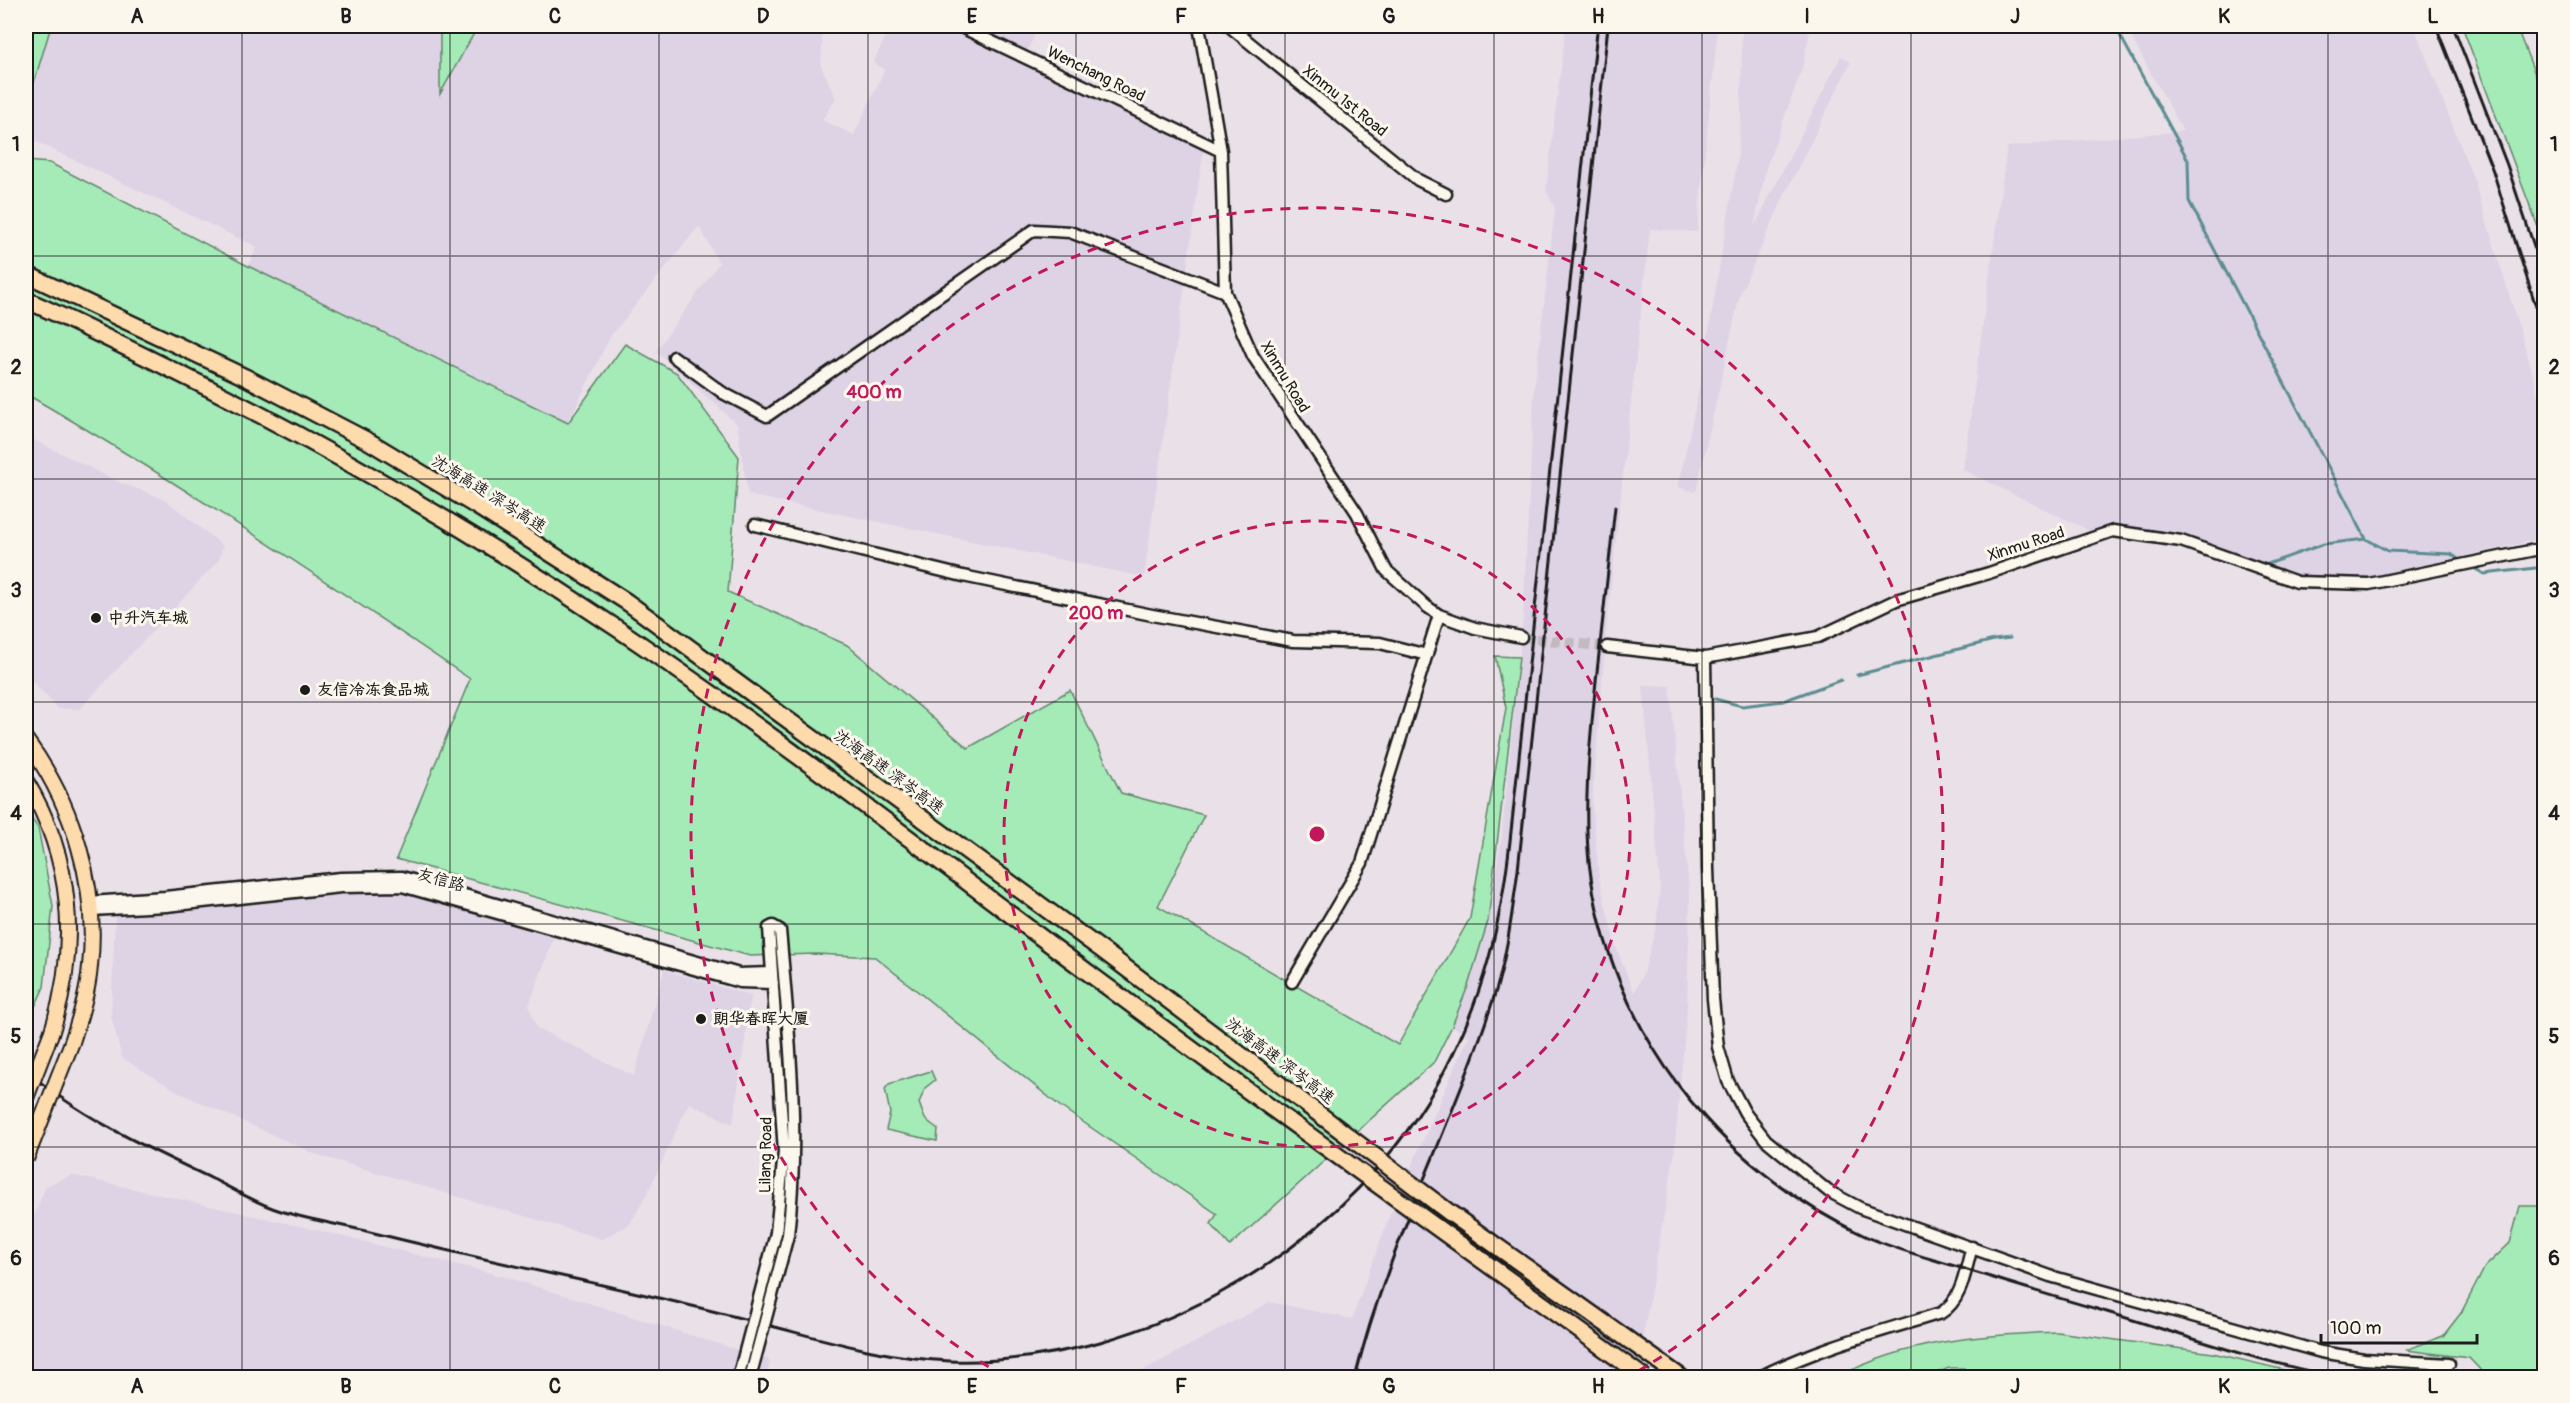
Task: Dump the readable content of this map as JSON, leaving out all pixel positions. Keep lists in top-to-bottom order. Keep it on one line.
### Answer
{"streets":{"highway":["沈海高速 深岑高速"],"street":["Wenchang Road","Xinmu 1st Road","Xinmu Road","友信路","Lilang Road"]},"crossings":[["Wenchang Road","Xinmu Road"],["友信路","Lilang Road"]],"places":["中升汽车城","友信冷冻食品城","朗华春晖大厦"],"scale_bar":"100 m","grid":{"columns":["A","B","C","D","E","F","G","H","I","J","K","L"],"rows":["1","2","3","4","5","6"]},"rings":["400 m","200 m"]}
